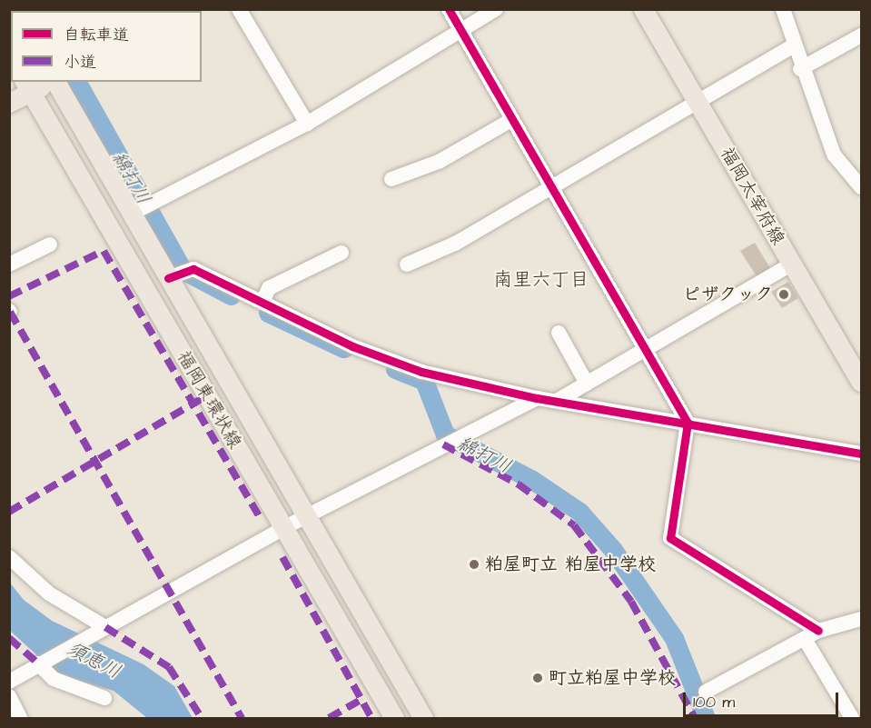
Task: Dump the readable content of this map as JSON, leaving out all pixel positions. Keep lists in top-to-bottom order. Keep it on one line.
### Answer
{"streets":{"main road":["福岡太宰府線","福岡東環状線"]},"districts":["南里六丁目"],"water":["綿打川","須恵川"],"places":["ピザクック","粕屋町立 粕屋中学校","町立粕屋中学校"],"legend":["自転車道","小道"],"scale_bar":"100 m"}
